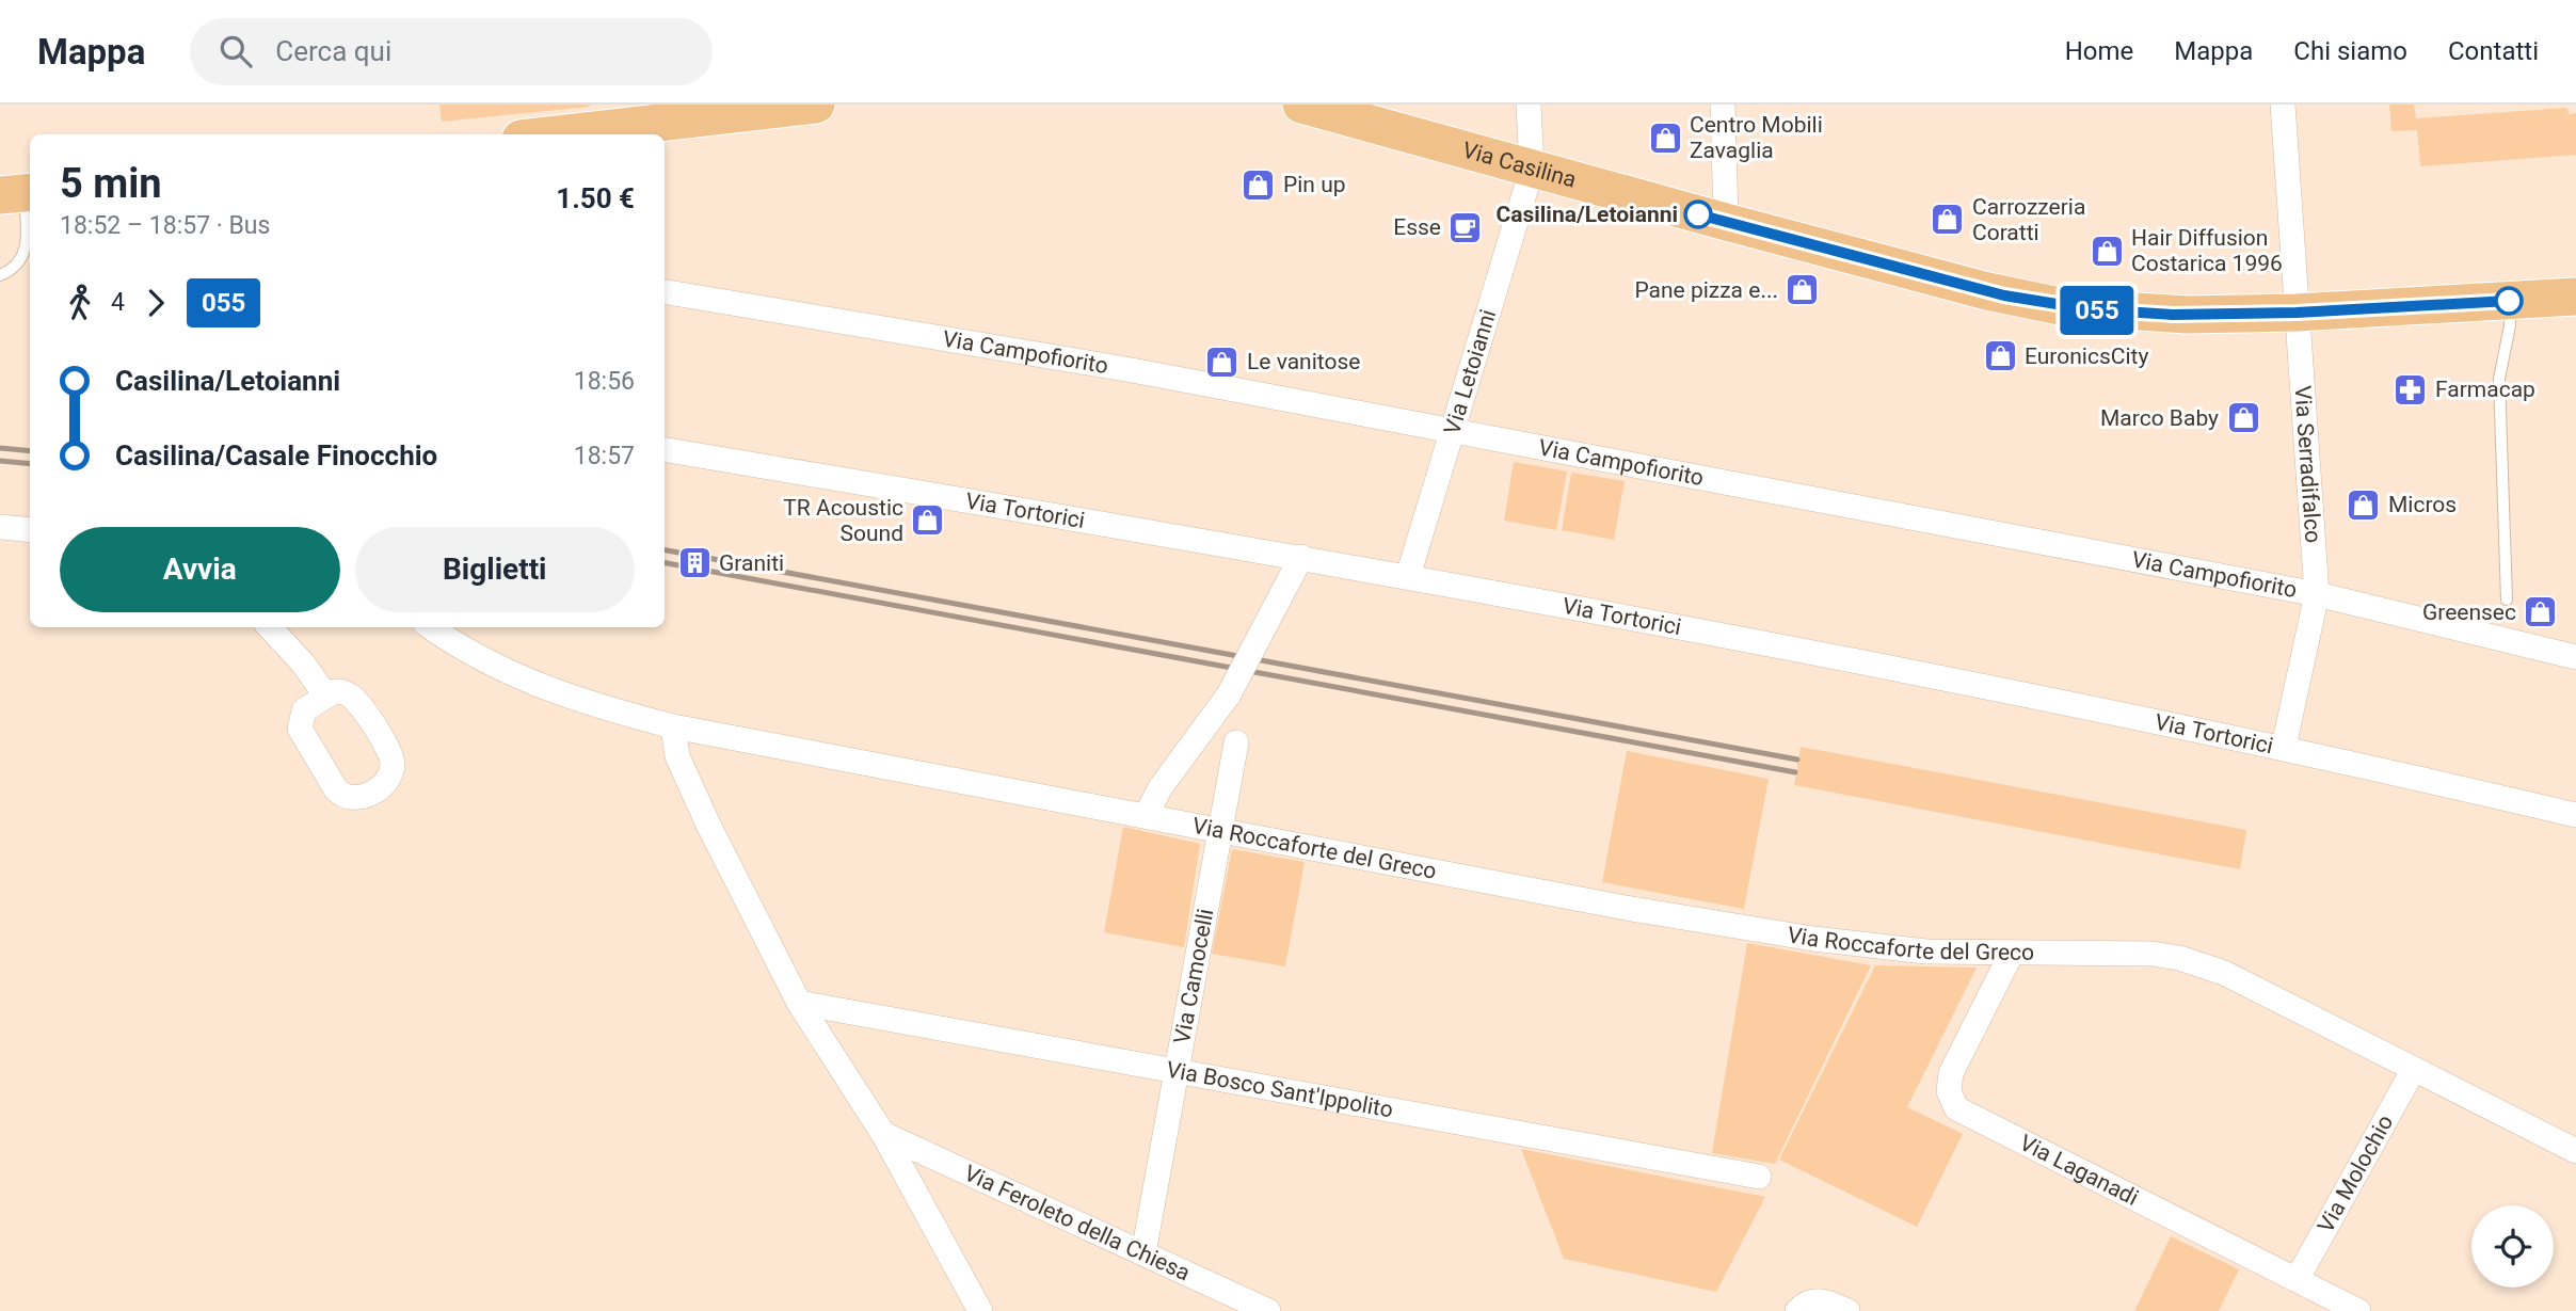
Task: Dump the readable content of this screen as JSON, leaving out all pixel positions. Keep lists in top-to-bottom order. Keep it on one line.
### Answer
{"streets":{"main road":["Via Casilina"],"street":["Via Campofiorito","Via Letoianni","Via Serradifalco","Via Tortorici","Via Roccaforte del Greco","Via Camocelli","Via Bosco Sant'Ippolito","Via Laganadi","Via Molochio","Via Feroleto della Chiesa"]},"crossings":[["Via Casilina","Via Letoianni"],["Via Casilina","Via Serradifalco"],["Via Campofiorito","Via Letoianni"],["Via Campofiorito","Via Serradifalco"],["Via Letoianni","Via Tortorici"],["Via Serradifalco","Via Tortorici"],["Via Roccaforte del Greco","Via Camocelli"],["Via Roccaforte del Greco","Via Laganadi"],["Via Roccaforte del Greco","Via Molochio"],["Via Camocelli","Via Bosco Sant'Ippolito"],["Via Camocelli","Via Feroleto della Chiesa"],["Via Laganadi","Via Molochio"]],"places":{"shop":["Centro Mobili Zavaglia","Pin up","Carrozzeria Coratti","Hair Diffusion Costarica 1996","Pane pizza e...","EuronicsCity","Le vanitose","Marco Baby","Micros","TR Acoustic Sound","Greensec"],"other":["Casilina/Letoianni"],"cafe":["Esse"],"pharmacy":["Farmacap"],"building":["Graniti"]},"lines":["bus line 055"],"page":{"header":"Mappa","search":"Cerca qui","nav":["Home","Mappa","Chi siamo","Contatti"],"on_map":"055","heading":["5 min","18:52 – 18:57 · Bus","1.50 €"],"legs":["4","055"],"list":[{"name":"Casilina/Letoianni","value":"18:56"},{"name":"Casilina/Casale Finocchio","value":"18:57"}],"buttons":["Avvia","Biglietti"]}}
